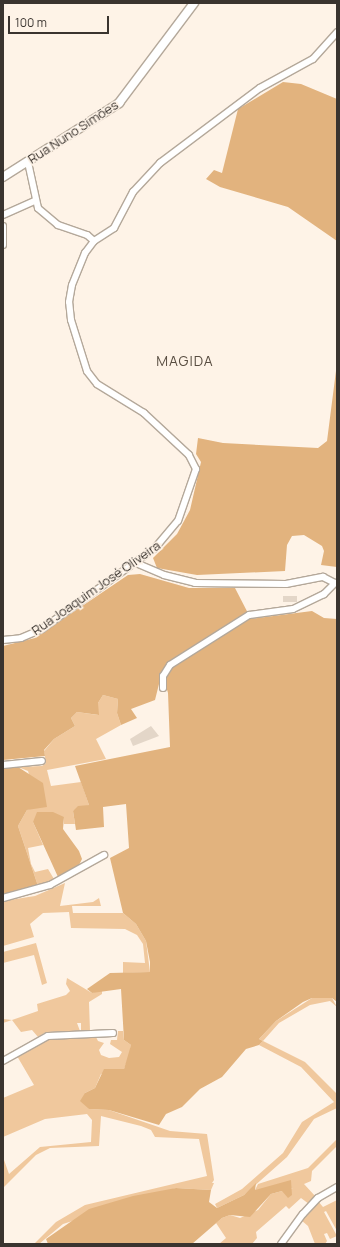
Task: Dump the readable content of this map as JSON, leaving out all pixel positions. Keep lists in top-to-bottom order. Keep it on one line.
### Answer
{"streets":{"street":["Rua Nuno Simões","Rua Joaquim José Oliveira"]},"districts":["MAGIDA"],"scale_bar":"100 m"}
